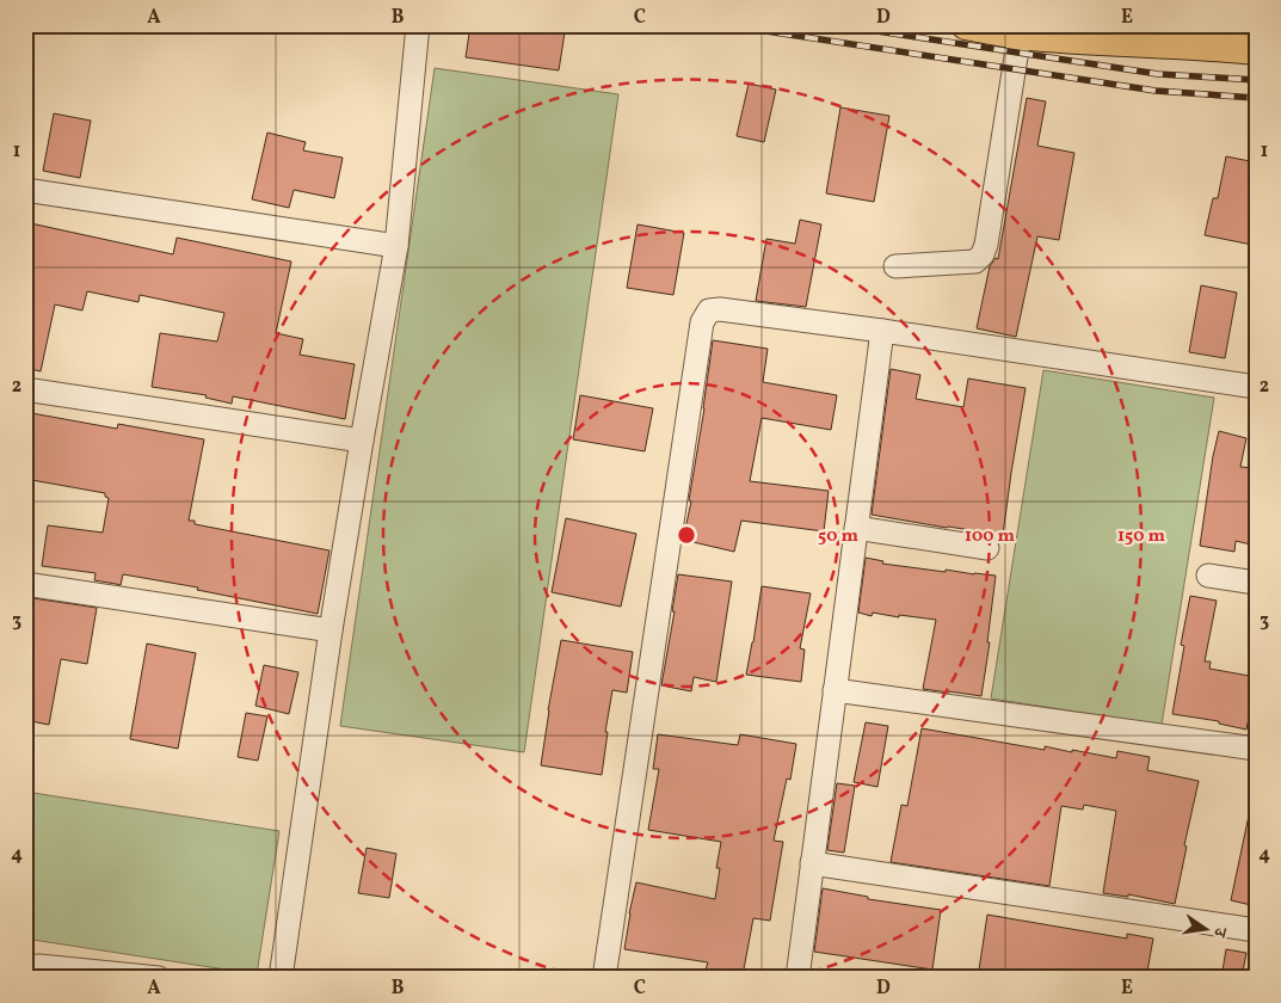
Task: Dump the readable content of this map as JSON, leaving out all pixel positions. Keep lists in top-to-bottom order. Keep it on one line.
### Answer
{"north":"right","grid":{"columns":["A","B","C","D","E"],"rows":["1","2","3","4"]},"rings":["50 m","100 m","150 m"]}
